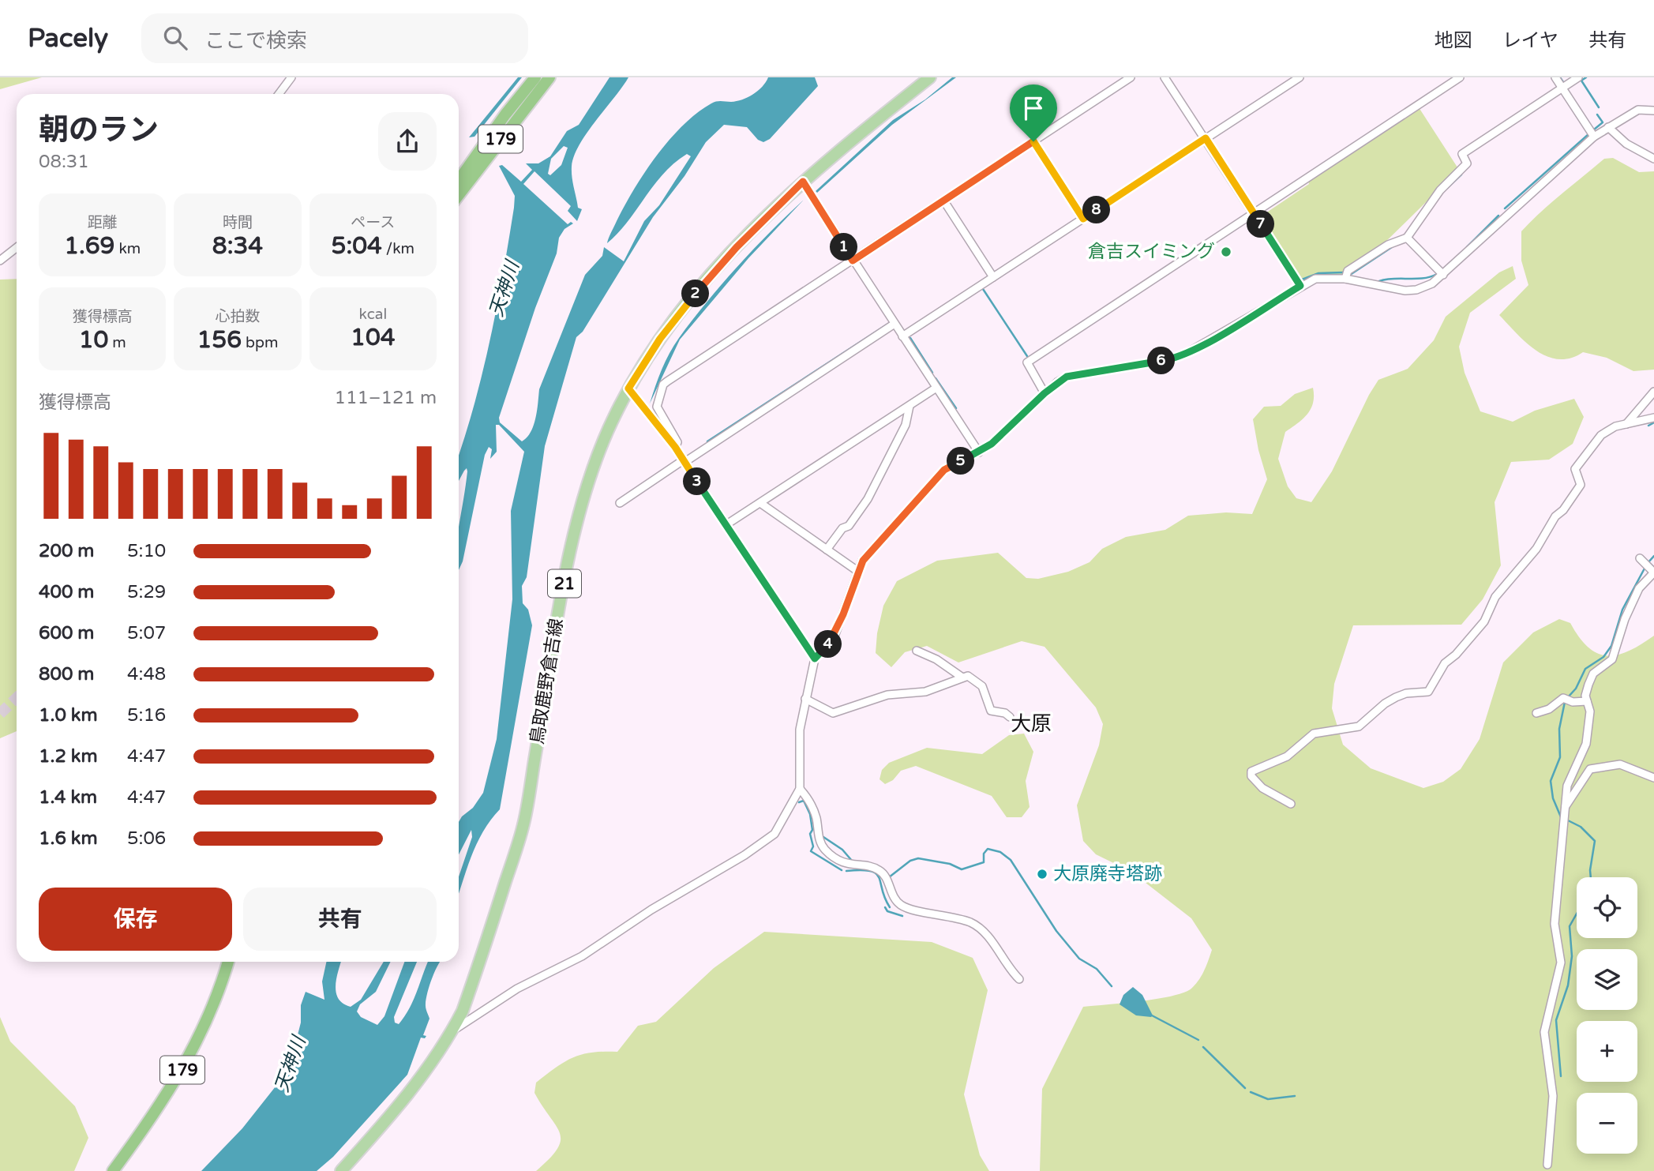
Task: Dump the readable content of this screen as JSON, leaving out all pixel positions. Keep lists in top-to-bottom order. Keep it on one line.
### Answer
{"streets":{"highway":["179"],"main road":["21","鳥取鹿野倉吉線"]},"districts":["大原"],"water":["天神川"],"places":["倉吉スイミング","大原廃寺塔跡"],"page":{"header":"Pacely","search":"ここで検索","nav":["地図","レイヤ","共有"],"heading":["朝のラン","08:31"],"stats":[["距離","1.69 km"],["時間","8:34"],["ペース","5:04 /km"],["獲得標高","10 m"],["心拍数","156 bpm"],["kcal","104"]],"pins":["8","7","1","2","6","5","3","4"],"chart":["獲得標高","111–121 m"],"list":[{"name":"200 m","note":"5:10"},{"name":"400 m","note":"5:29"},{"name":"600 m","note":"5:07"},{"name":"800 m","note":"4:48"},{"name":"1.0 km","note":"5:16"},{"name":"1.2 km","note":"4:47"},{"name":"1.4 km","note":"4:47"},{"name":"1.6 km","note":"5:06"}],"buttons":["保存","共有"],"map_buttons":["+","−"]}}
